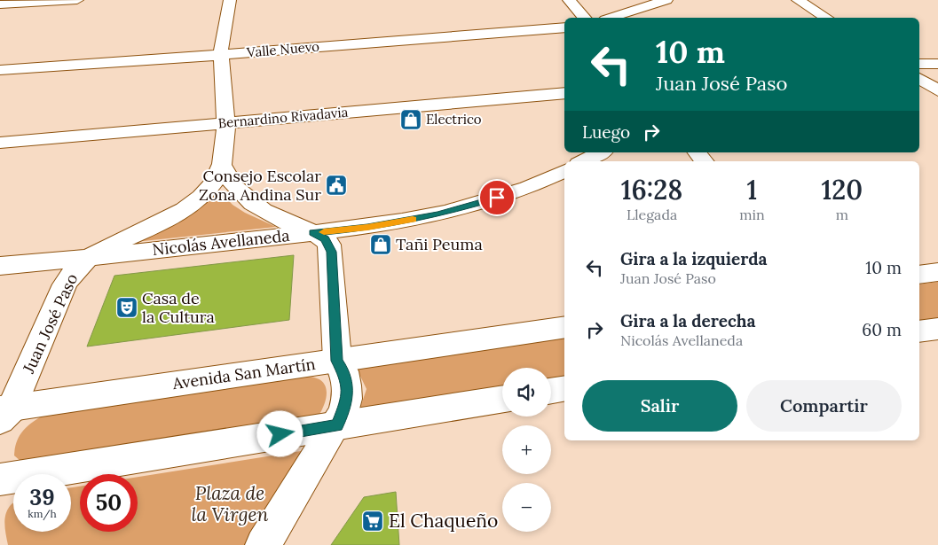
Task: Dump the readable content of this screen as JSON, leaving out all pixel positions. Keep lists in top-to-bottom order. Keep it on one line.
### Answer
{"streets":{"street":["Valle Nuevo","Bernardino Rivadavia","Nicolás Avellaneda","Juan José Paso","Avenida San Martín"]},"crossings":[["Valle Nuevo","Juan José Paso"],["Bernardino Rivadavia","Juan José Paso"],["Nicolás Avellaneda","Juan José Paso"],["Juan José Paso","Avenida San Martín"]],"parks":["Plaza de la Virgen"],"places":{"shop":["Electrico","Tañi Peuma"],"public building":["Consejo Escolar Zona Andina Sur"],"theatre":["Casa de la Cultura"],"supermarket":["El Chaqueño"]},"page":{"turn":["10 m","Juan José Paso"],"then":"Luego","eta":["16:28","Llegada","1","min","120","m"],"list":[{"name":"Gira a la izquierda","note":"Juan José Paso","value":"10 m"},{"name":"Gira a la derecha","note":"Nicolás Avellaneda","value":"60 m"}],"map_buttons":["+","−"],"buttons":["Salir","Compartir"],"speed":"39 km/h","limit":"50"}}
